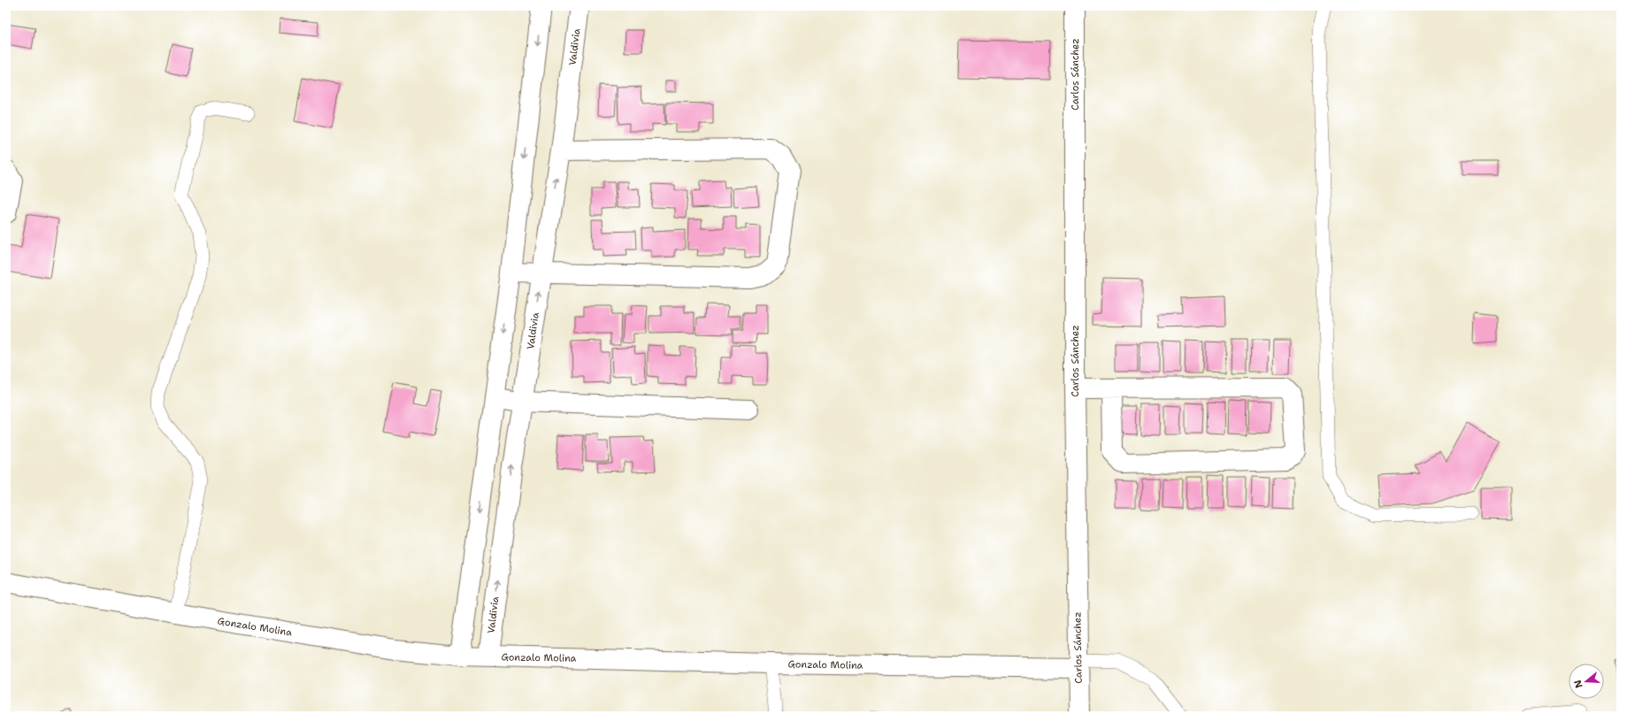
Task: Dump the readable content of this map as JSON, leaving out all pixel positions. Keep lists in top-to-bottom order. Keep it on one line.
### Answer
{"streets":{"street":["Valdivia","Carlos Sánchez","Gonzalo Molina"]},"crossings":[["Valdivia","Gonzalo Molina"],["Carlos Sánchez","Gonzalo Molina"]],"north":"left"}
